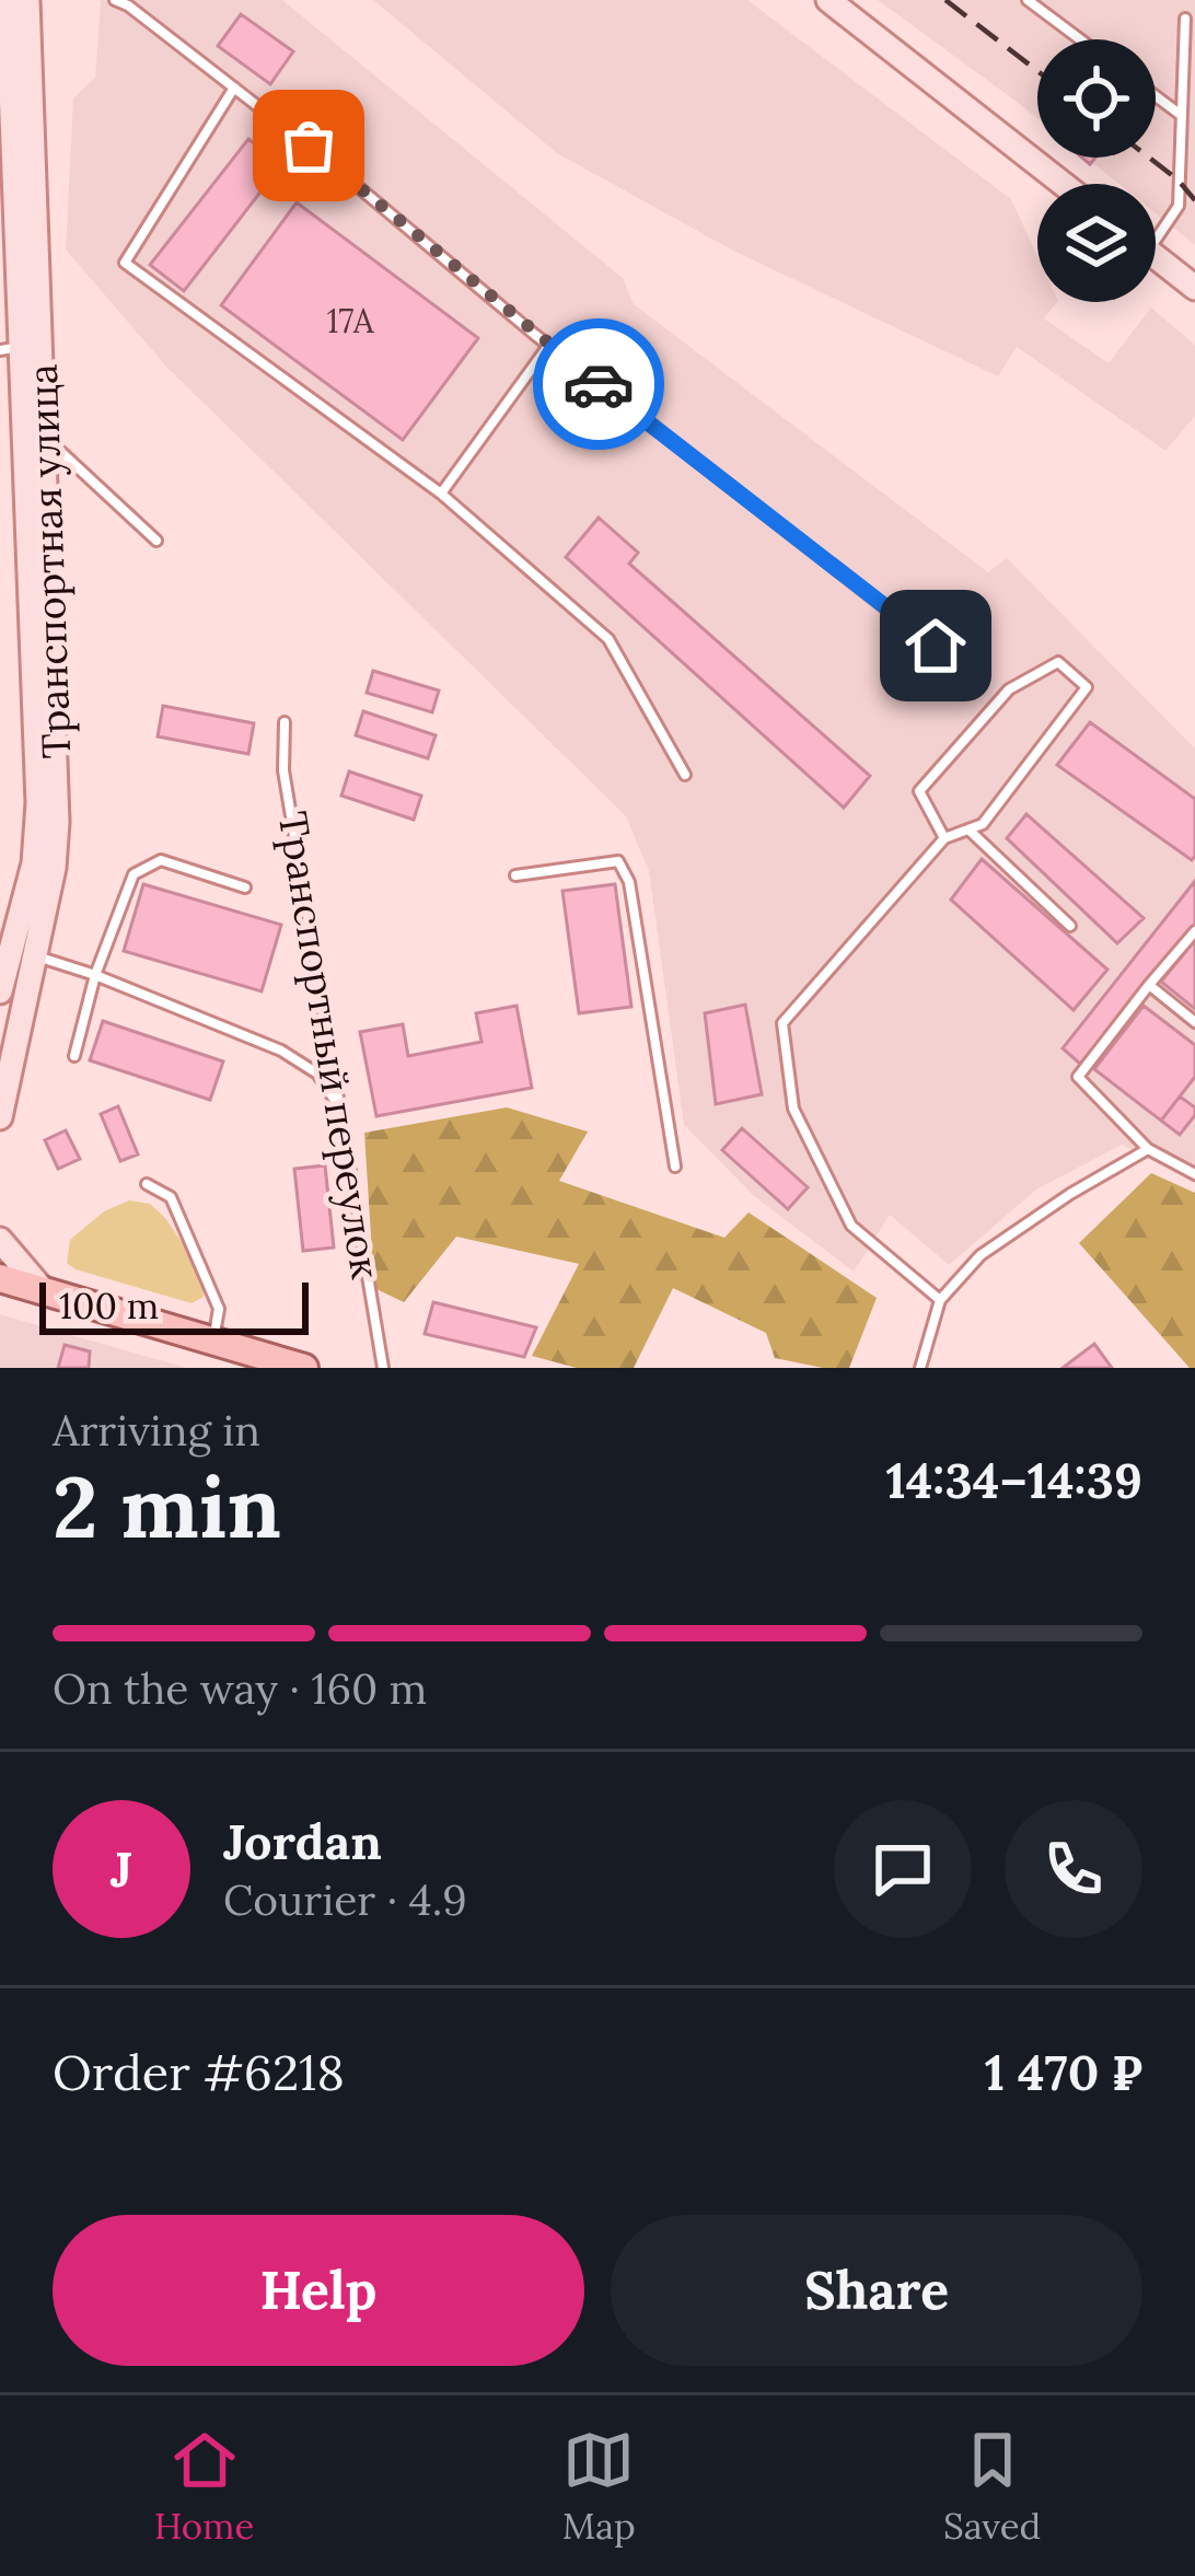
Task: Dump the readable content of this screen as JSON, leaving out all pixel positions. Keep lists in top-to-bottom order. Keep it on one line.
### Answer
{"streets":{"main road":["Транспортная улица"],"lane":["Транспортный переулок"]},"house_numbers":["17А"],"scale_bar":"100 m","page":{"scale":"100 m","heading":["2 min","Arriving in","14:34–14:39"],"panel":["Jordan","Courier · 4.9","Order #6218","1 470 ₽"],"bar":"On the way · 160 m","round":"J","buttons":["Help","Share"],"tabs":["Home","Map","Saved"]}}
